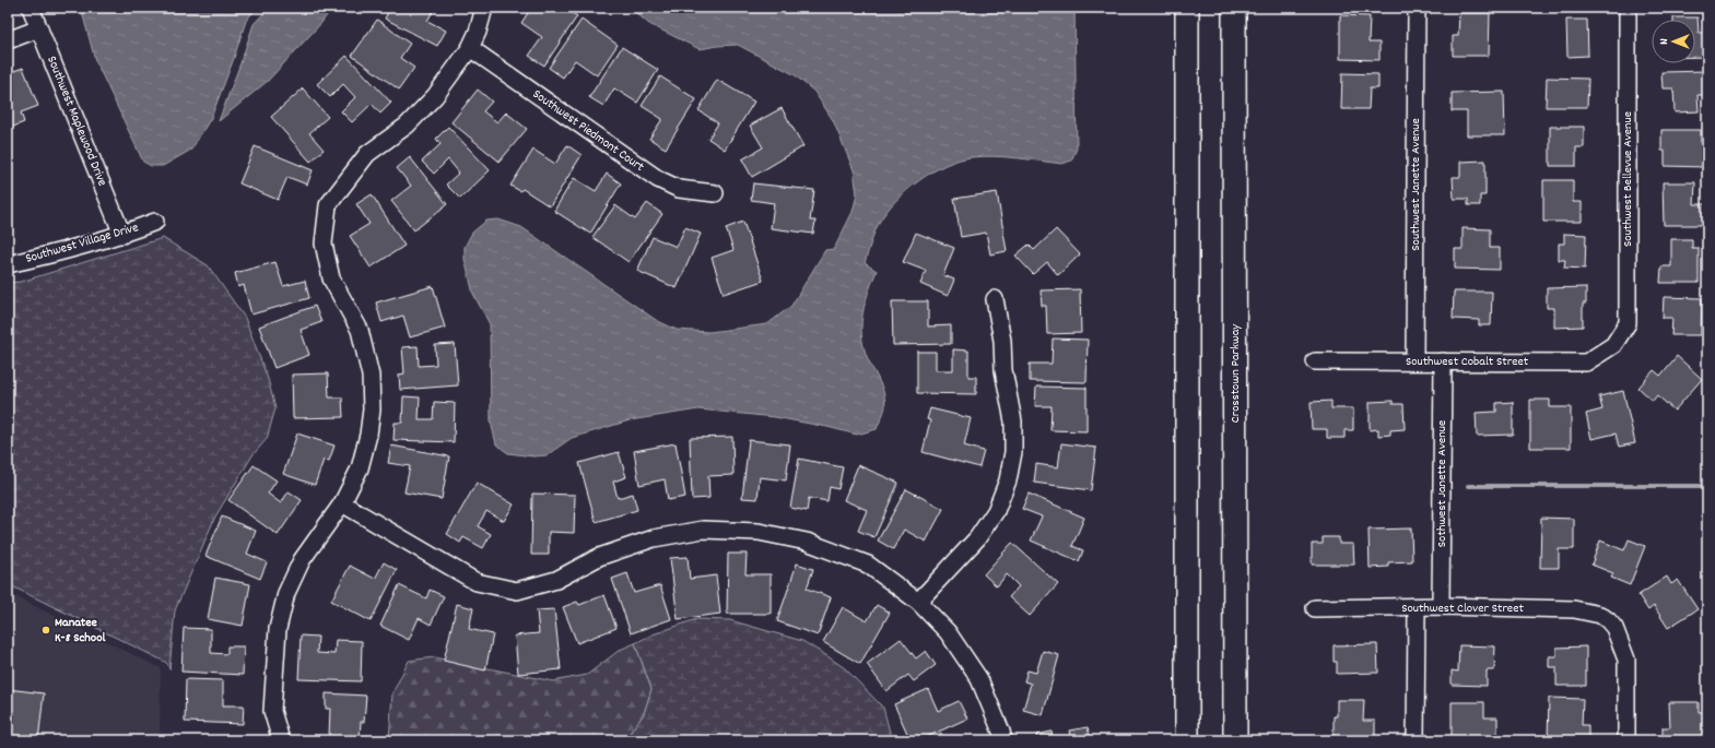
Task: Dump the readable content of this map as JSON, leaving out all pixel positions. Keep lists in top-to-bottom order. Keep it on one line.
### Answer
{"streets":{"main road":["Crosstown Parkway"],"street":["Southwest Maplewood Drive","Southwest Piedmont Court","Southwest Bellevue Avenue","Southwest Janette Avenue","Southwest Village Drive","Southwest Cobalt Street","Sothwest Janette Avenue","Southwest Clover Street"]},"crossings":[["Southwest Maplewood Drive","Southwest Village Drive"],["Southwest Bellevue Avenue","Southwest Cobalt Street"],["Southwest Janette Avenue","Southwest Cobalt Street"],["Southwest Cobalt Street","Sothwest Janette Avenue"],["Sothwest Janette Avenue","Southwest Clover Street"]],"places":["Manatee K-8 School"],"north":"left"}
